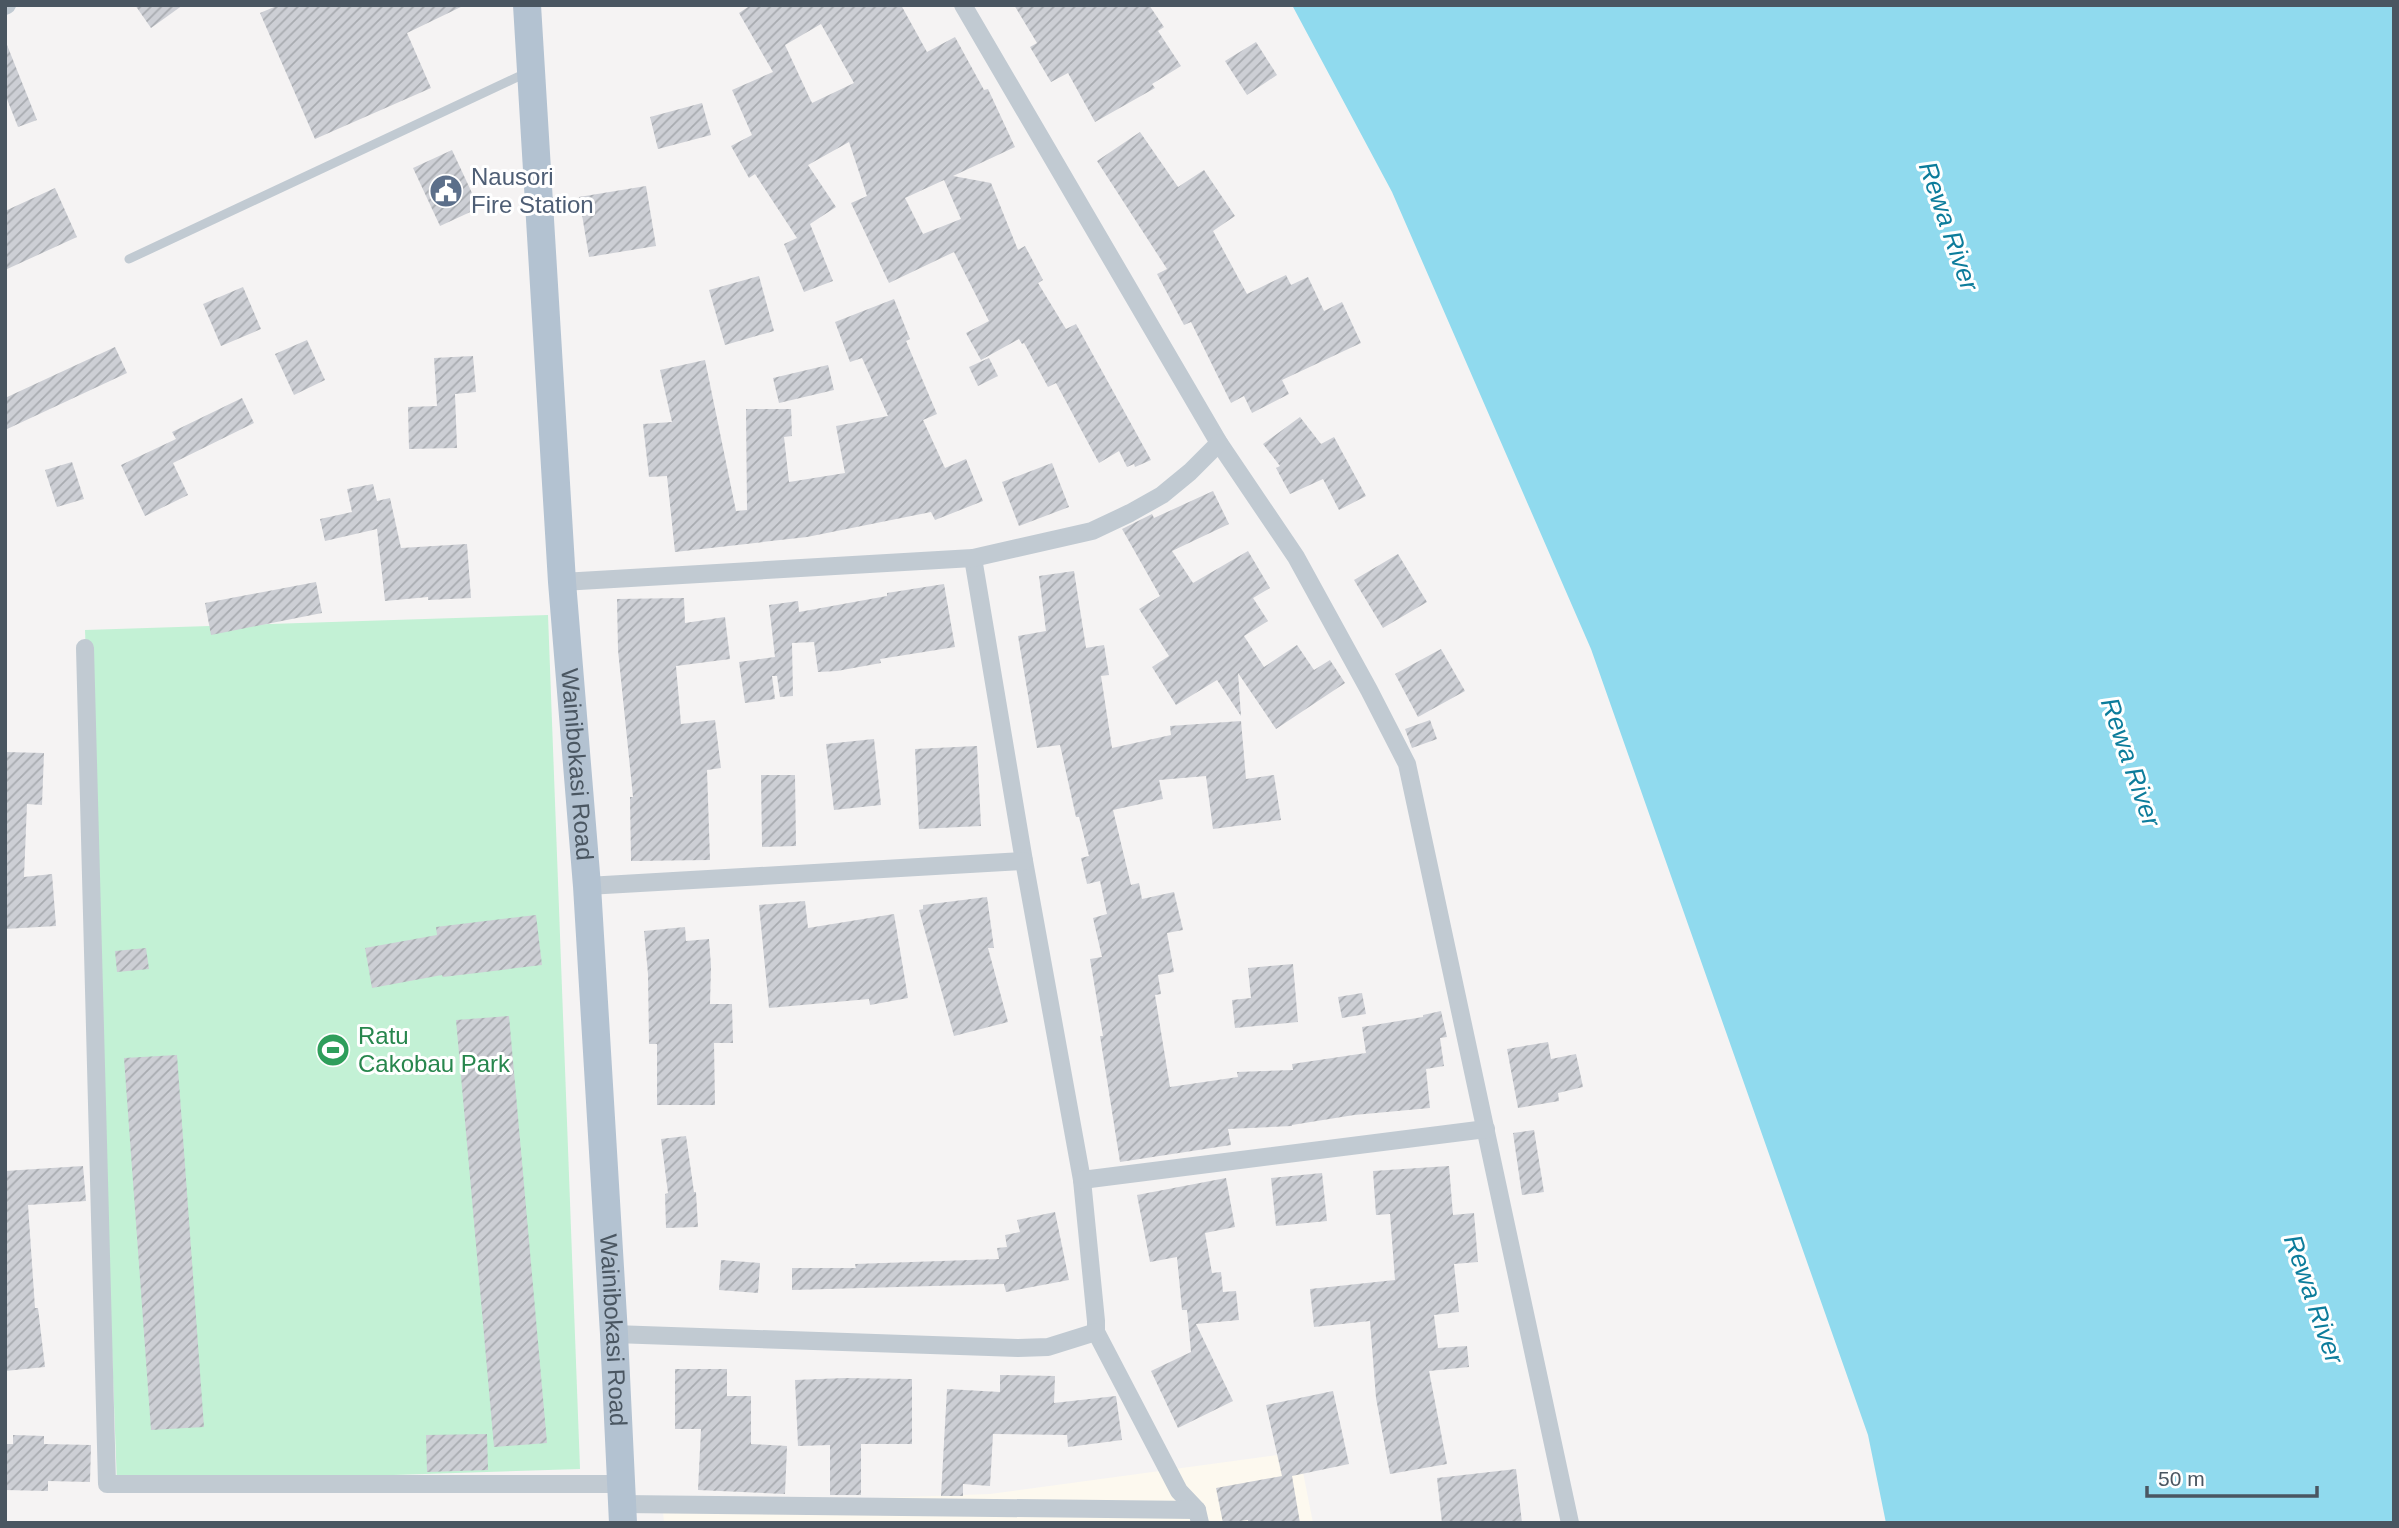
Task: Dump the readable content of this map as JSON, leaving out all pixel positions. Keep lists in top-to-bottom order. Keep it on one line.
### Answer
{"streets":{"main road":["Wainibokasi Road"]},"water":["Rewa River"],"places":{"public building":["Nausori Fire Station"],"sports":["Ratu Cakobau Park"]},"scale_bar":"50 m"}
